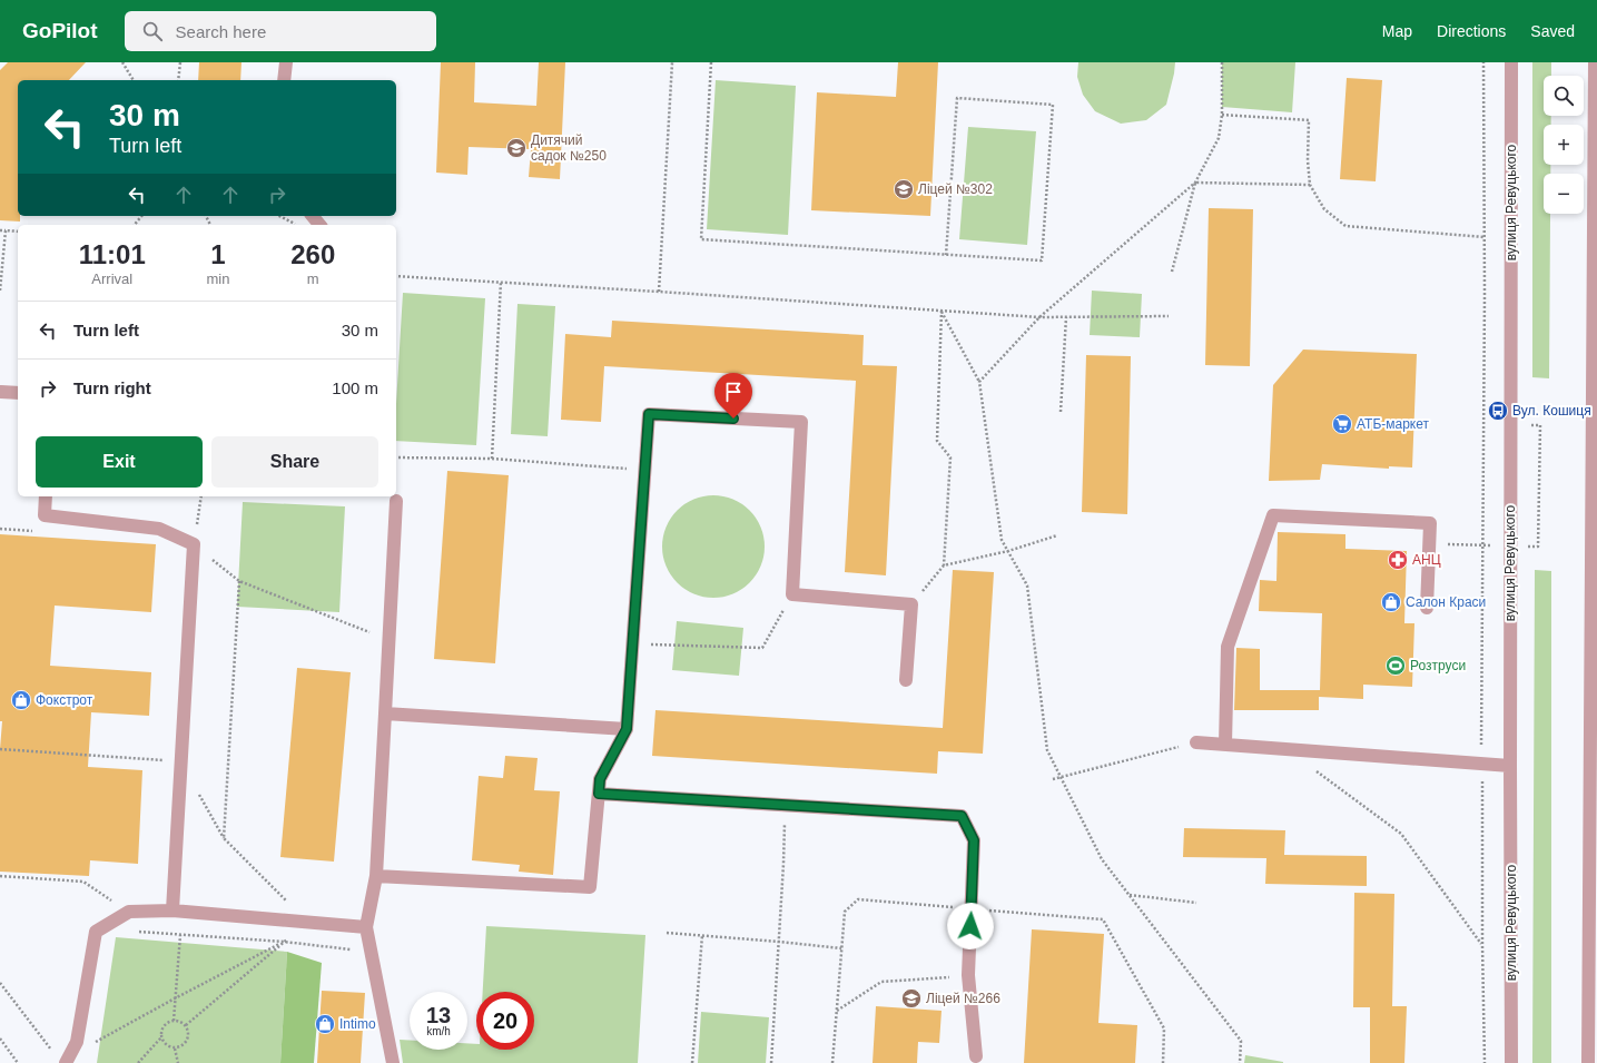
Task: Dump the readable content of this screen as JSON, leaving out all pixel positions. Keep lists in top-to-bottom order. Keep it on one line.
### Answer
{"streets":{"street":["вулиця Ревуцького"]},"places":{"school or university":["Дитячий садок №250","Ліцей №302","Ліцей №266"],"bus stop":["Вул. Кошиця"],"supermarket":["АТБ-маркет"],"pharmacy":["АНЦ"],"shop":["Салон Краси","Фокстрот","Intimo"],"sports":["Розтруси"]},"page":{"header":"GoPilot","search":"Search here","nav":["Map","Directions","Saved"],"map_buttons":["+","−"],"turn":["30 m","Turn left"],"eta":["11:01","Arrival","1","min","260","m"],"list":[{"name":"Turn left","value":"30 m"},{"name":"Turn right","value":"100 m"}],"buttons":["Exit","Share"],"speed":"13 km/h","limit":"20"}}
